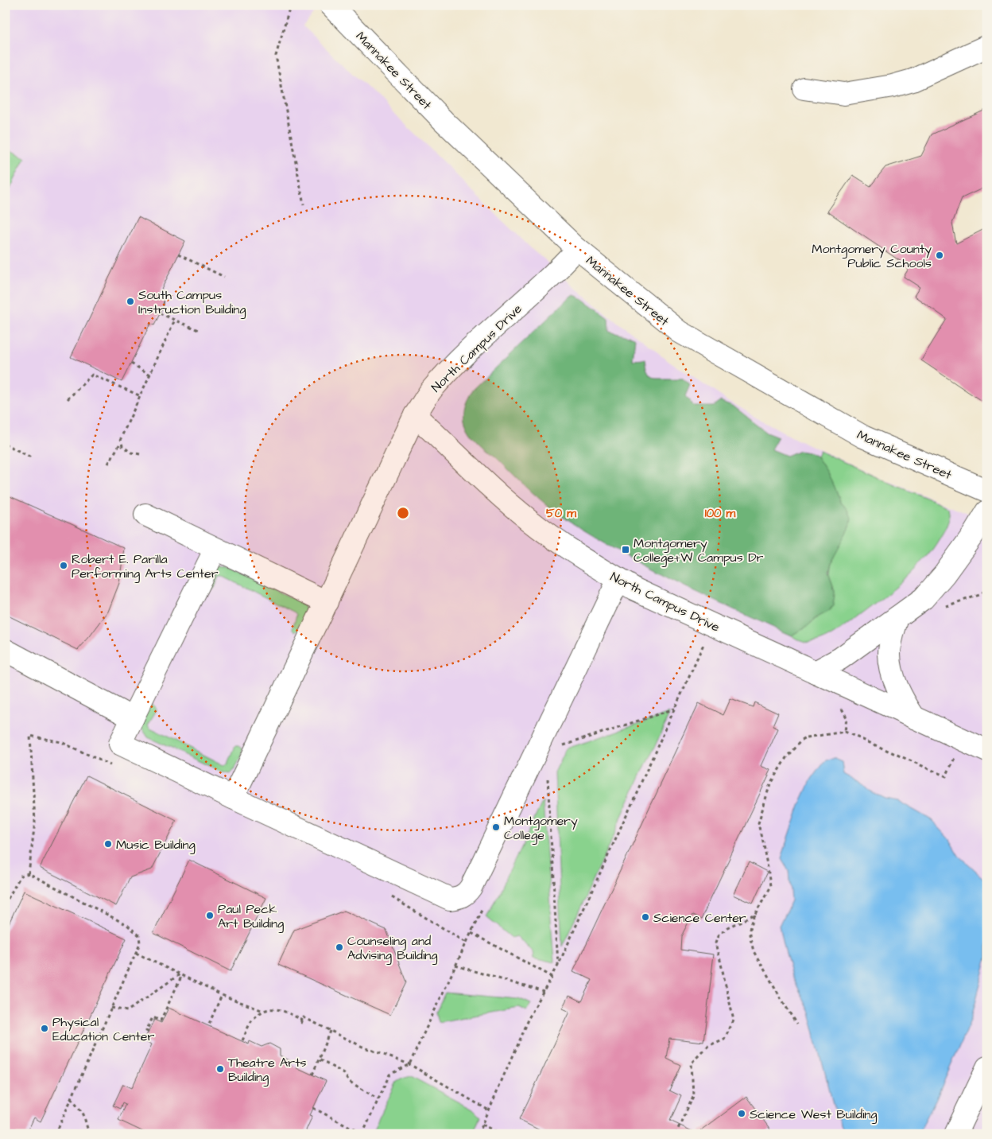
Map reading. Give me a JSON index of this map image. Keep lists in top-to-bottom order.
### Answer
{
  "streets": {
    "street": ["Mannakee Street", "North Campus Drive"]
  },
  "crossings": [
    ["Mannakee Street", "North Campus Drive"]
  ],
  "places": {
    "other": [
      "Montgomery County Public Schools",
      "South Campus Instruction Building",
      "Robert E. Parilla Performing Arts Center",
      "Montgomery College",
      "Music Building",
      "Paul Peck Art Building",
      "Science Center",
      "Counseling and Advising Building",
      "Physical Education Center",
      "Theatre Arts Building",
      "Science West Building"
    ],
    "transit": ["Montgomery College+W Campus Dr"]
  },
  "rings": ["50 m", "100 m"]
}
